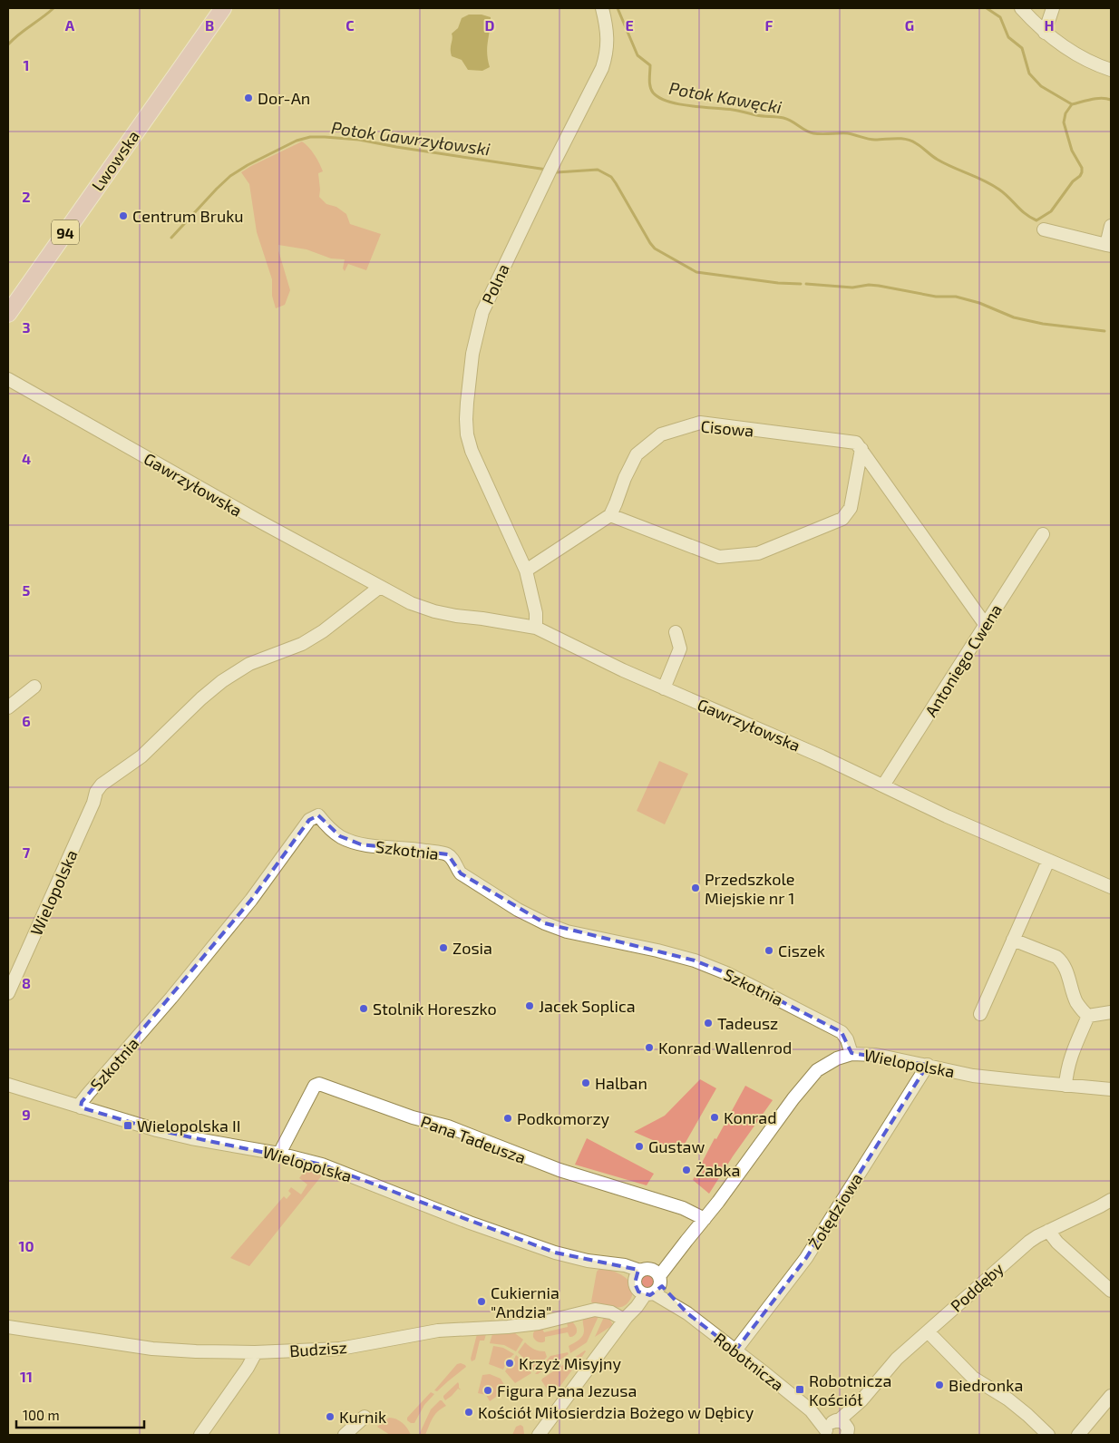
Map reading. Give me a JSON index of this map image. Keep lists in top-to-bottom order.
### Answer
{
  "streets": {
    "main road": ["Lwowska", "94"],
    "street": [
      "Polna",
      "Cisowa",
      "Gawrzyłowska",
      "Antoniego Cwena",
      "Szkotnia",
      "Wielopolska",
      "Pana Tadeusza",
      "Żołędziowa",
      "Poddęby",
      "Budzisz",
      "Robotnicza"
    ]
  },
  "crossings": [
    ["Polna", "Gawrzyłowska"],
    ["Gawrzyłowska", "Antoniego Cwena"],
    ["Gawrzyłowska", "Wielopolska"],
    ["Szkotnia", "Wielopolska"],
    ["Wielopolska", "Pana Tadeusza"],
    ["Wielopolska", "Żołędziowa"],
    ["Wielopolska", "Robotnicza"],
    ["Żołędziowa", "Robotnicza"],
    ["Poddęby", "Robotnicza"]
  ],
  "water": ["Potok Kawęcki", "Potok Gawrzyłowski"],
  "places": {
    "other": [
      "Dor-An",
      "Centrum Bruku",
      "Przedszkole Miejskie nr 1",
      "Zosia",
      "Ciszek",
      "Jacek Soplica",
      "Stolnik Horeszko",
      "Tadeusz",
      "Konrad Wallenrod",
      "Halban",
      "Konrad",
      "Podkomorzy",
      "Gustaw",
      "Żabka",
      "Cukiernia \"Andzia\"",
      "Krzyż Misyjny",
      "Biedronka",
      "Figura Pana Jezusa",
      "Kościół Miłosierdzia Bożego w Dębicy",
      "Kurnik"
    ],
    "transit": ["Wielopolska II", "Robotnicza Kościół"]
  },
  "scale_bar": "100 m",
  "grid": {
    "columns": [
      "A",
      "B",
      "C",
      "D",
      "E",
      "F",
      "G",
      "H"
    ],
    "rows": [
      "1",
      "2",
      "3",
      "4",
      "5",
      "6",
      "7",
      "8",
      "9",
      "10",
      "11"
    ]
  }
}
